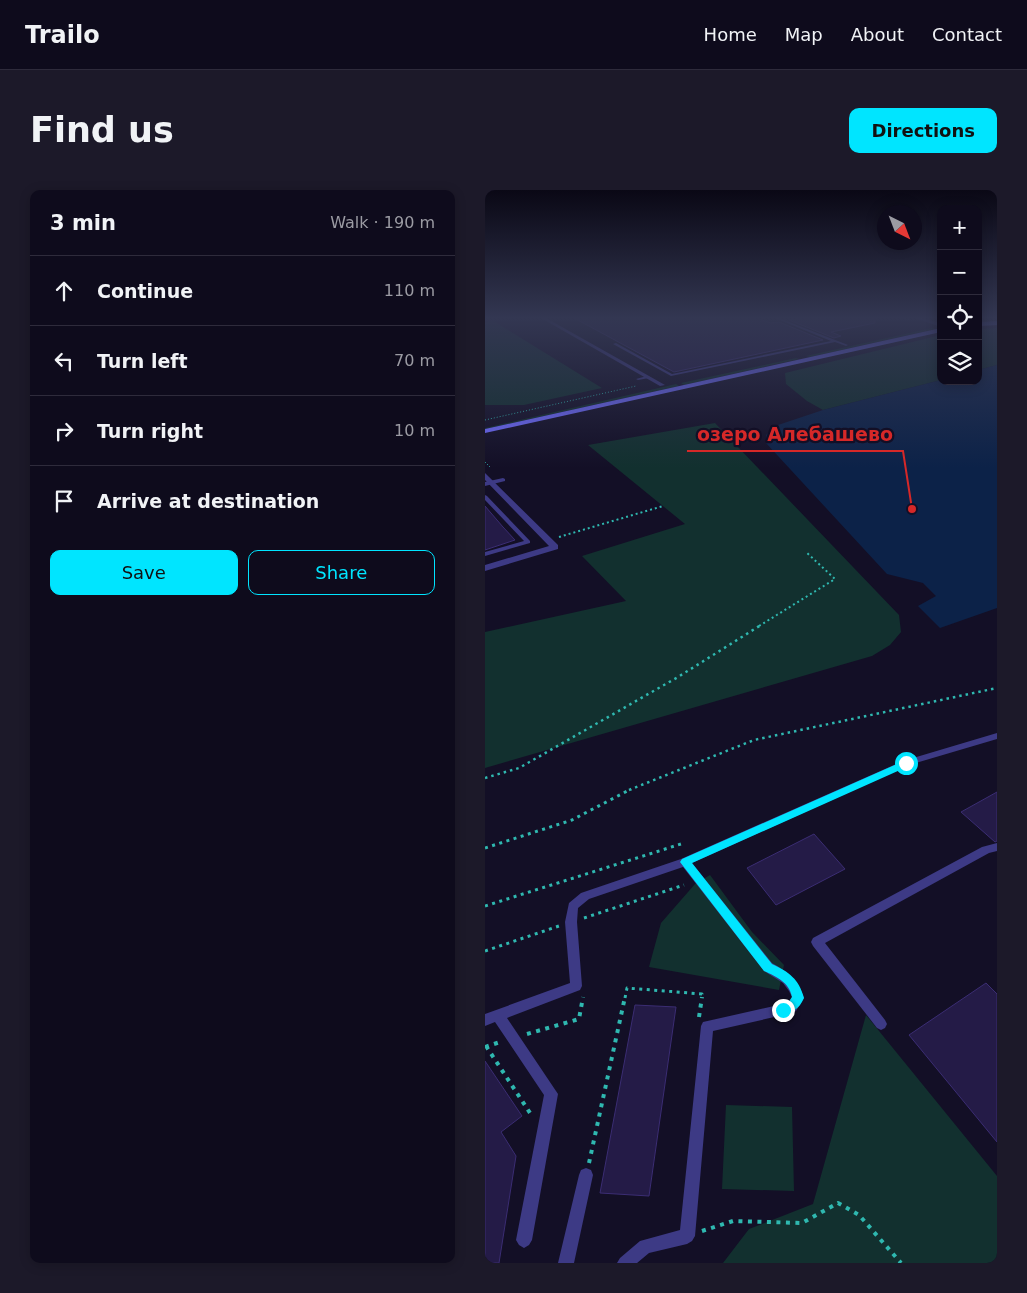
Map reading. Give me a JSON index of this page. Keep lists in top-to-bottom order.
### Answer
{
  "places": ["озеро Алебашево"],
  "north": "bottom right",
  "page": {
    "header": "Trailo",
    "nav": [
      "Home",
      "Map",
      "About",
      "Contact"
    ],
    "buttons": [
      "Directions",
      ["Save", "Share"]
    ],
    "title": "Find us",
    "heading": ["3 min", "Walk · 190 m"],
    "map_buttons": ["+", "−"],
    "list": [
      ["Continue", "110 m"],
      ["Turn left", "70 m"],
      ["Turn right", "10 m"],
      "Arrive at destination"
    ]
  }
}
